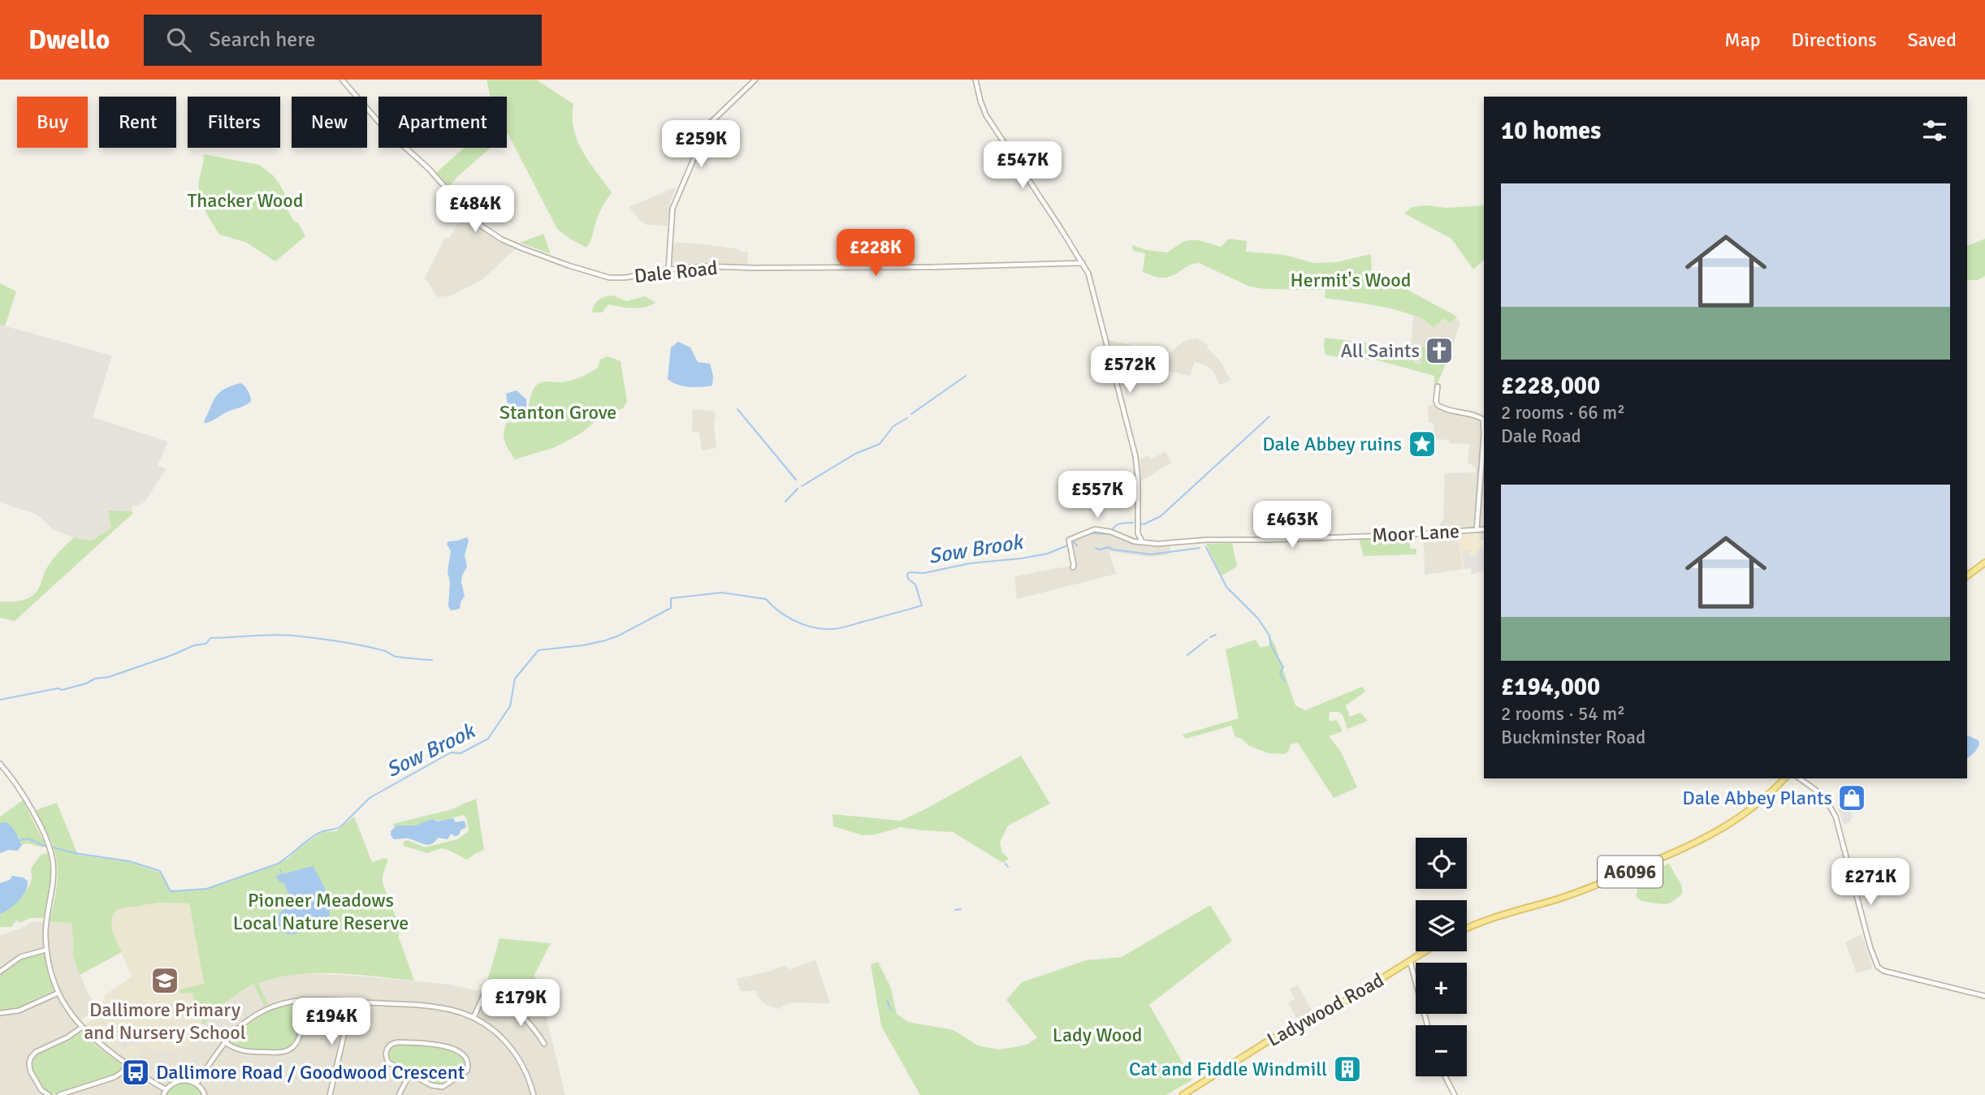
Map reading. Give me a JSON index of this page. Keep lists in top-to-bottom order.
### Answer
{
  "streets": {
    "main road": ["A6096", "Ladywood Road"],
    "street": ["Dale Road", "Moor Lane"]
  },
  "water": ["Sow Brook"],
  "parks": [
    "Thacker Wood",
    "Hermit's Wood",
    "Stanton Grove",
    "Pioneer Meadows Local Nature Reserve",
    "Lady Wood"
  ],
  "places": {
    "church": ["All Saints"],
    "place": ["Dale Abbey ruins"],
    "shop": ["Dale Abbey Plants"],
    "school or university": ["Dallimore Primary and Nursery School"],
    "building": ["Cat and Fiddle Windmill"],
    "bus stop": ["Dallimore Road / Goodwood Crescent"]
  },
  "page": {
    "header": "Dwello",
    "search": "Search here",
    "nav": ["Map", "Directions", "Saved"],
    "chip": [
      "Buy",
      "Rent",
      "Filters",
      "New",
      "Apartment"
    ],
    "heading": "10 homes",
    "price": [
      "£259K",
      "£547K",
      "£484K",
      "£228K",
      "£572K",
      "£557K",
      "£463K",
      "£271K",
      "£179K",
      "£194K"
    ],
    "list": [
      {
        "name": "£228,000",
        "note": "2 rooms · 66 m² · Dale Road"
      },
      {
        "name": "£194,000",
        "note": "2 rooms · 54 m² · Buckminster Road"
      }
    ],
    "map_buttons": ["+", "−"]
  }
}
